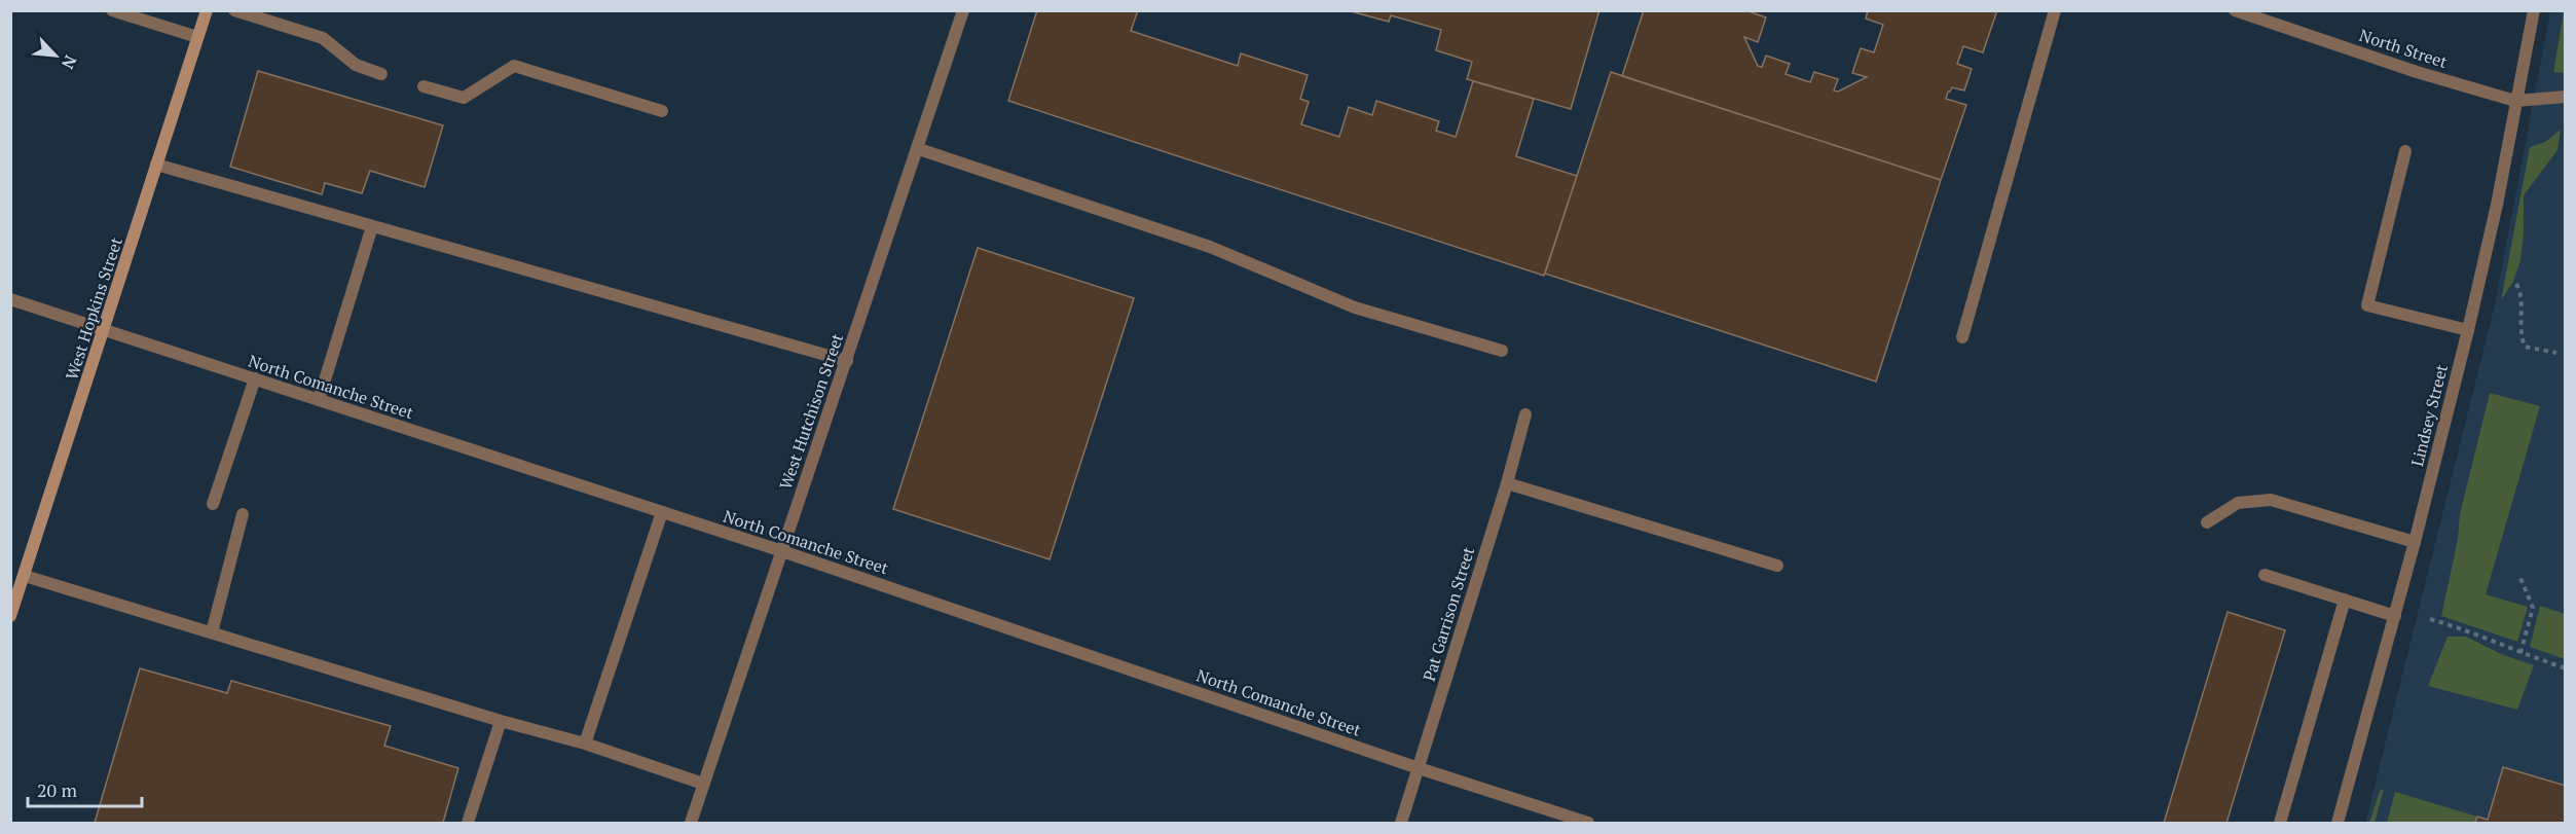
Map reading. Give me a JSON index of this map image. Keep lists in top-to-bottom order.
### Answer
{
  "streets": {
    "main road": ["West Hopkins Street"],
    "street": [
      "North Street",
      "North Comanche Street",
      "West Hutchison Street",
      "Lindsey Street",
      "Pat Garrison Street"
    ]
  },
  "crossings": [
    ["North Street", "Lindsey Street"],
    ["West Hopkins Street", "North Comanche Street"],
    ["North Comanche Street", "West Hutchison Street"],
    ["North Comanche Street", "Pat Garrison Street"]
  ],
  "scale_bar": "20 m",
  "north": "bottom right"
}
